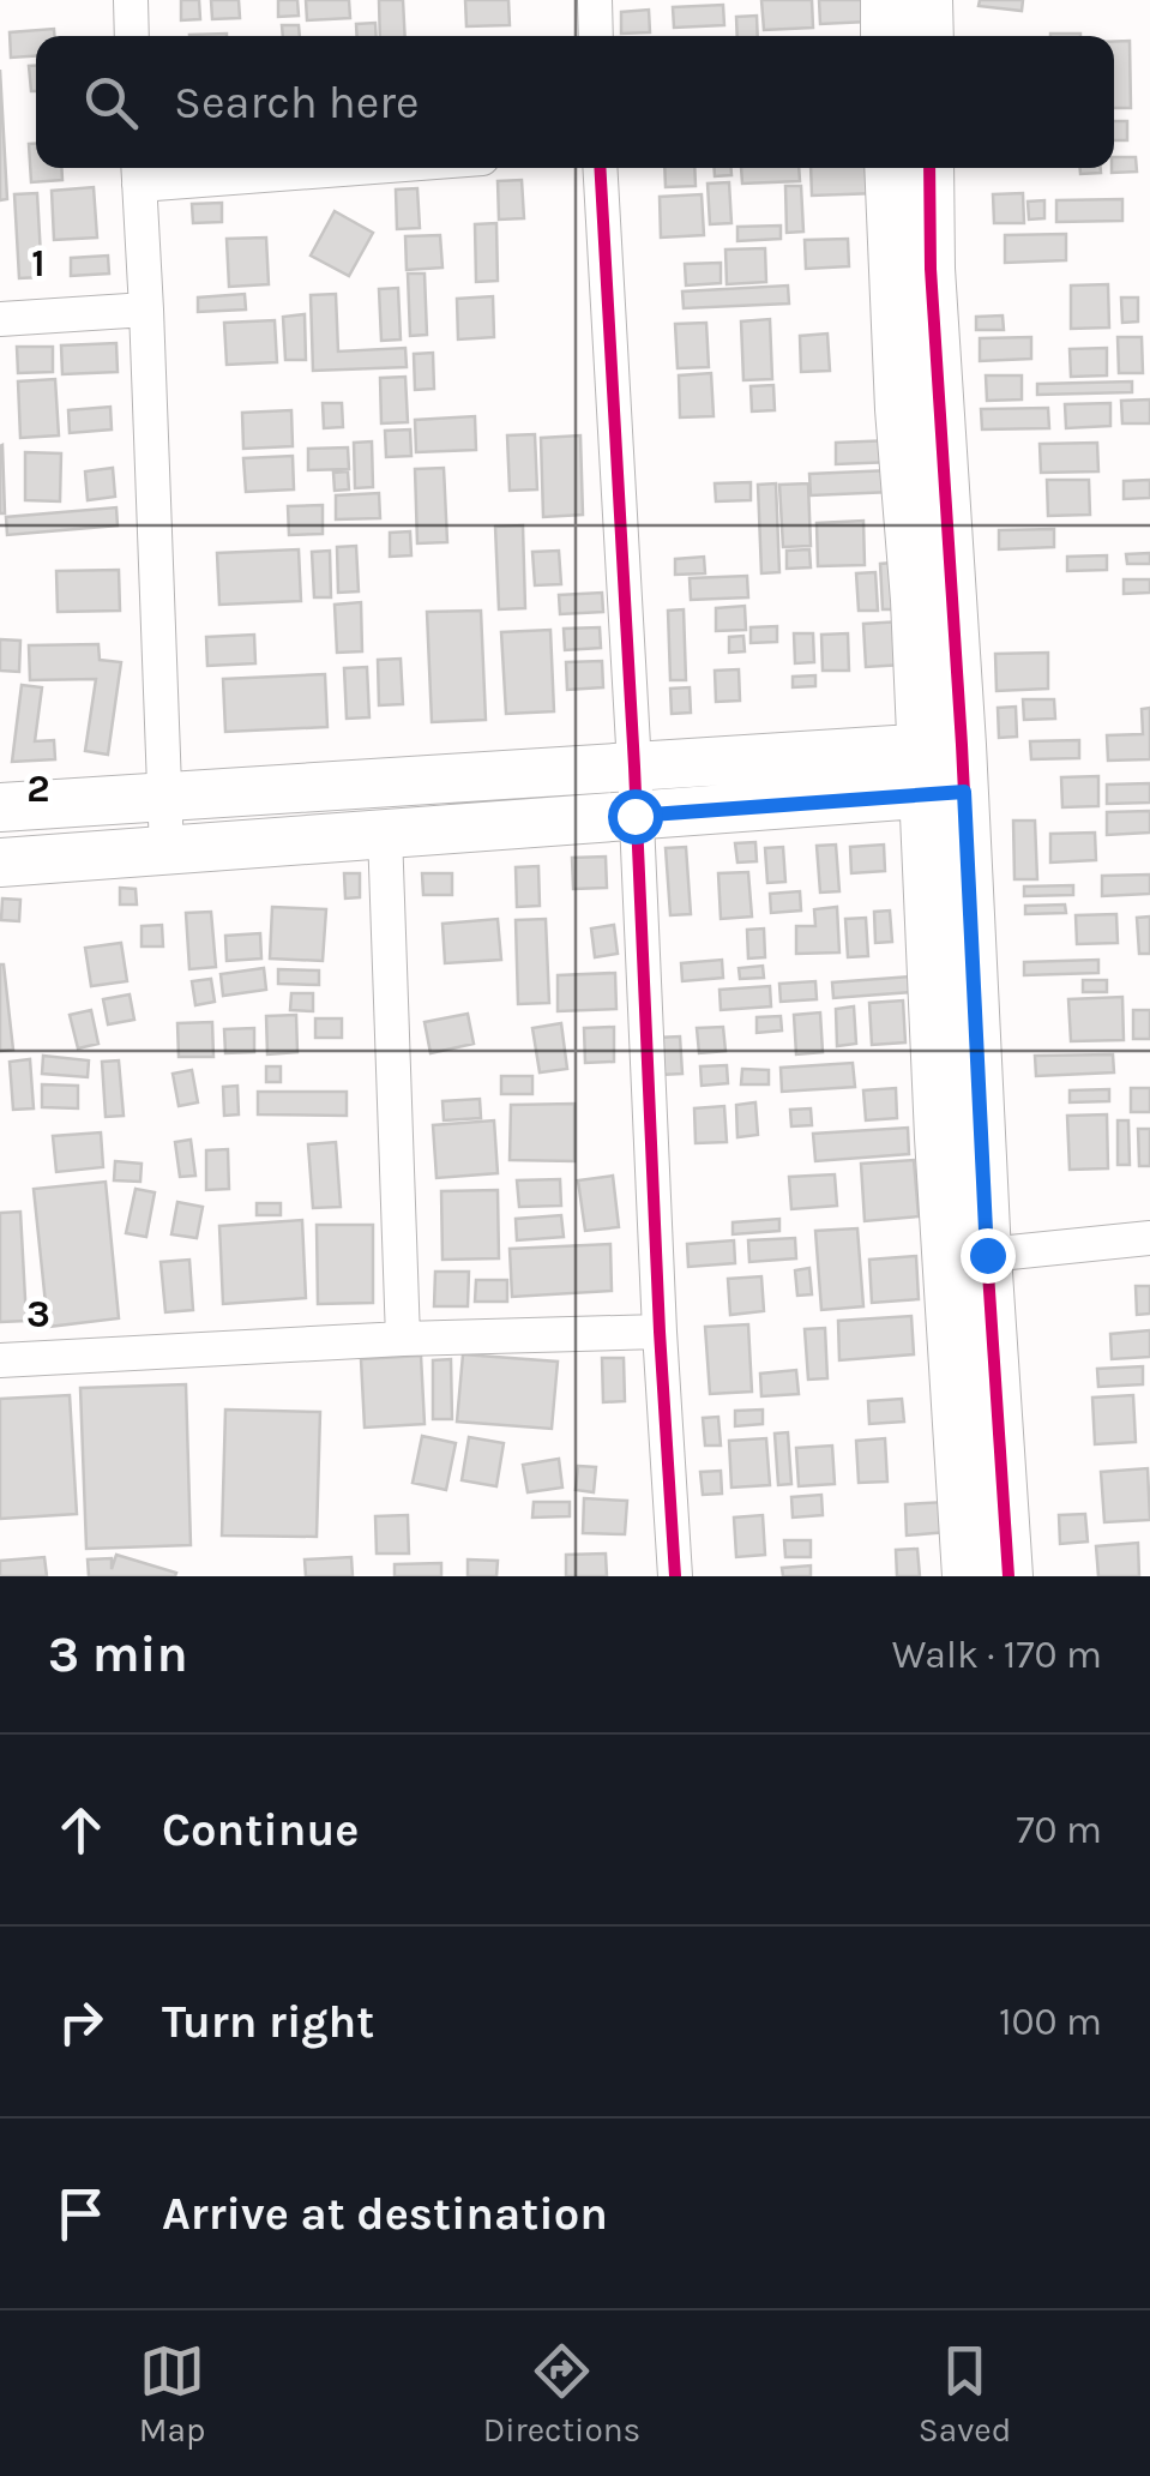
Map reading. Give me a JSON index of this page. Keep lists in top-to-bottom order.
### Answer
{
  "page": {
    "search": "Search here",
    "heading": ["3 min", "Walk · 170 m"],
    "list": [
      ["Continue", "70 m"],
      ["Turn right", "100 m"],
      "Arrive at destination"
    ],
    "nav": ["Map", "Directions", "Saved"]
  },
  "grid": {
    "rows": ["1", "2", "3"]
  }
}
